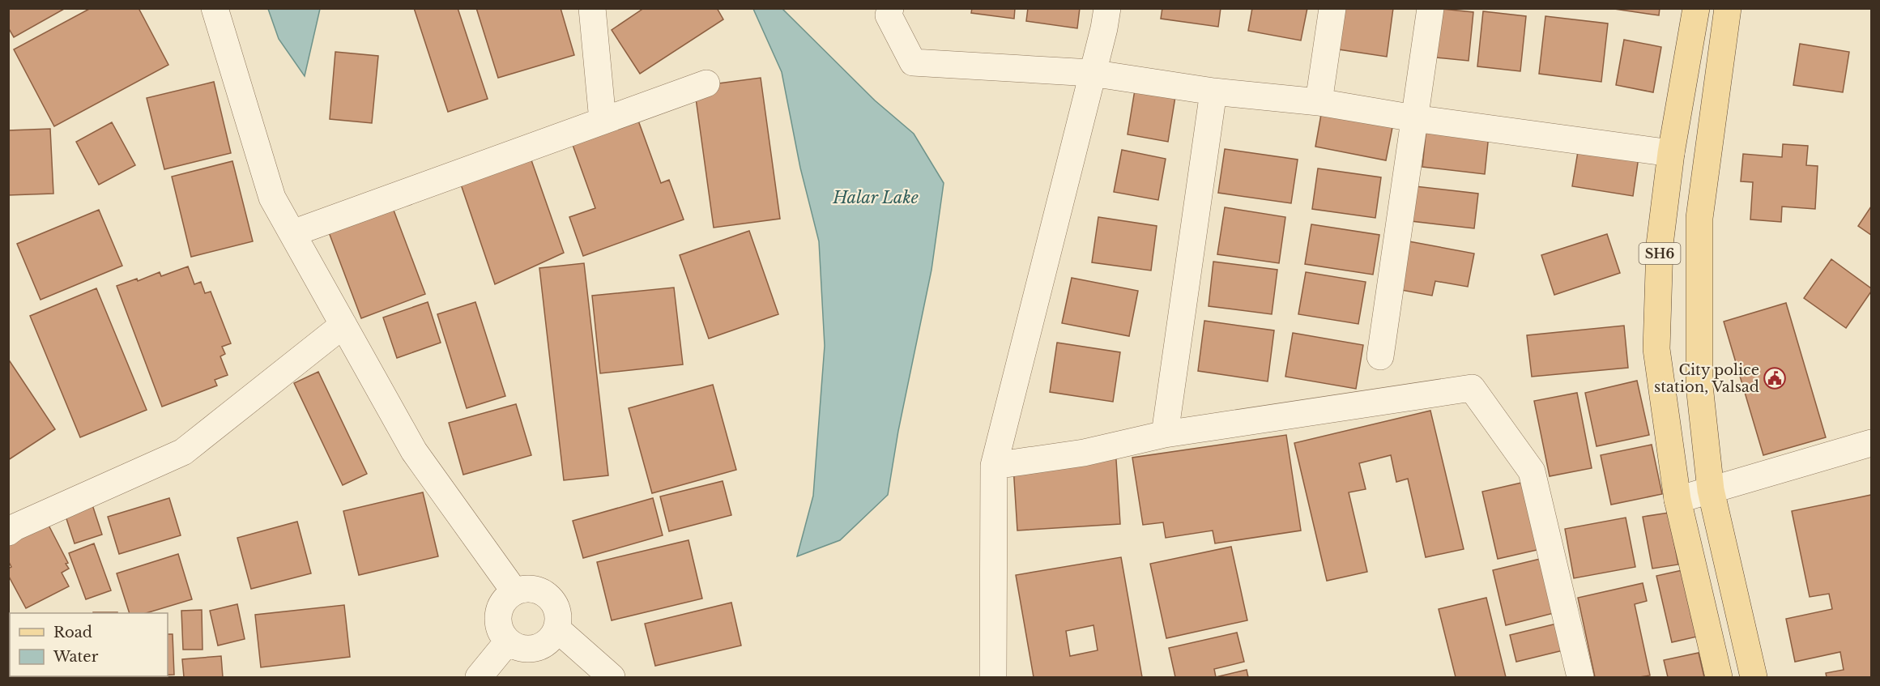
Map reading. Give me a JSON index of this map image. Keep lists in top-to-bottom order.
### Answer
{
  "streets": {
    "main road": ["SH6"]
  },
  "water": ["Halar Lake"],
  "places": {
    "public building": ["City police station, Valsad"]
  },
  "legend": ["Road", "Water"]
}
